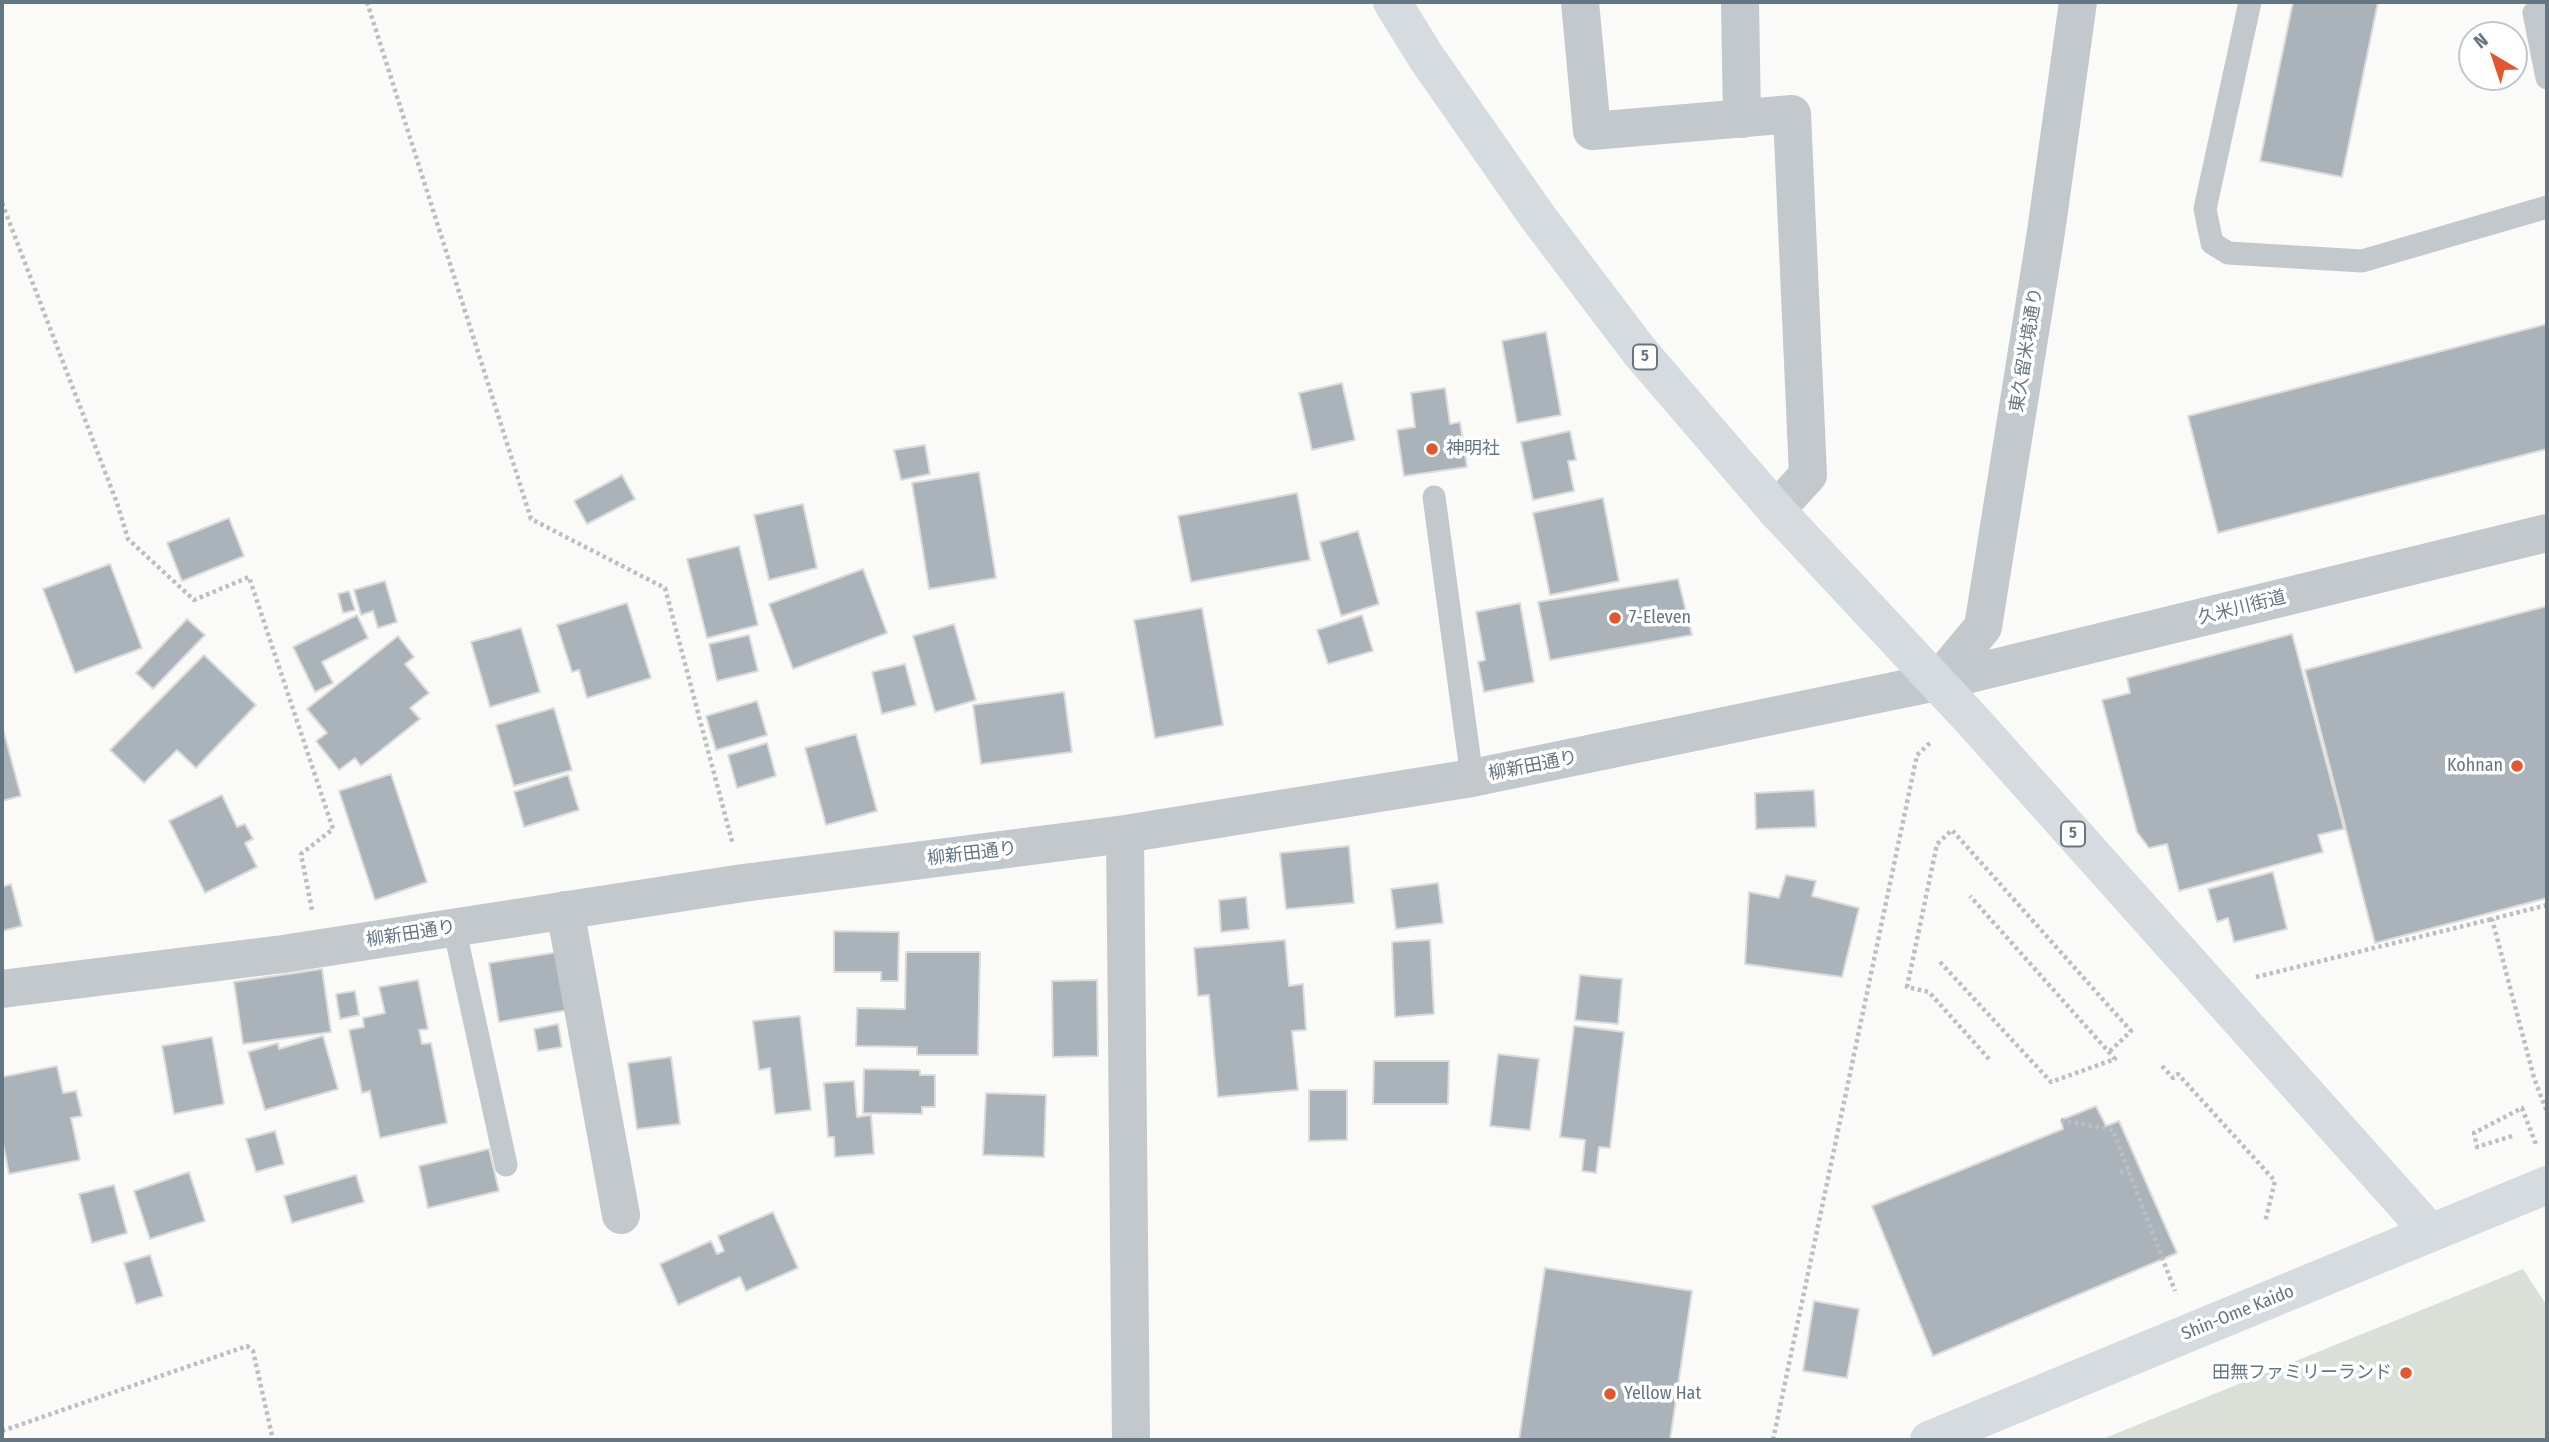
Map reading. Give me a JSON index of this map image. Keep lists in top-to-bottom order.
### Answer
{
  "streets": {
    "main road": ["5", "Shin-Ome Kaido"],
    "street": ["東久留米境通り", "久米川街道", "柳新田通り"]
  },
  "crossings": [
    ["東久留米境通り", "5"],
    ["東久留米境通り", "久米川街道"],
    ["東久留米境通り", "柳新田通り"],
    ["5", "久米川街道"],
    ["5", "柳新田通り"],
    ["5", "Shin-Ome Kaido"],
    ["久米川街道", "柳新田通り"]
  ],
  "places": [
    "神明社",
    "7-Eleven",
    "Kohnan",
    "田無ファミリーランド",
    "Yellow Hat"
  ],
  "north": "top left"
}
